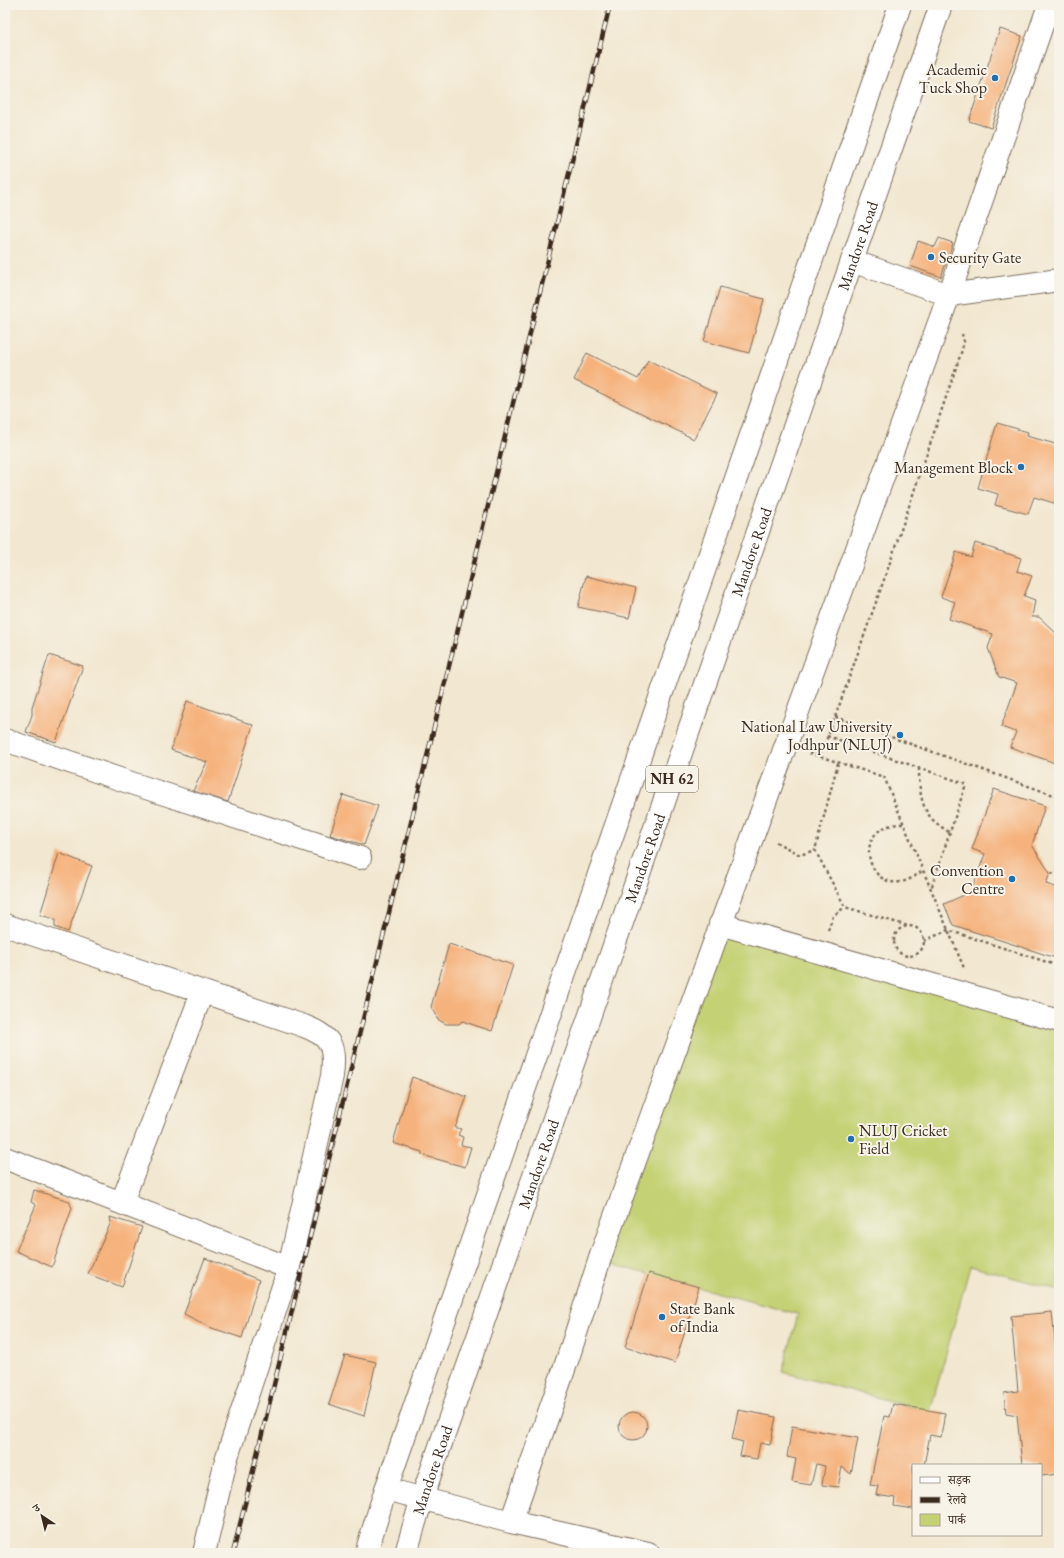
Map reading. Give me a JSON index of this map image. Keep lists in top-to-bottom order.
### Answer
{
  "streets": {
    "main road": ["Mandore Road", "NH 62"]
  },
  "places": [
    "Academic Tuck Shop",
    "Security Gate",
    "Management Block",
    "National Law University Jodhpur (NLUJ)",
    "Convention Centre",
    "NLUJ Cricket Field",
    "State Bank of India"
  ],
  "legend": ["सड़क", "रेलवे", "पार्क"],
  "north": "top left"
}
